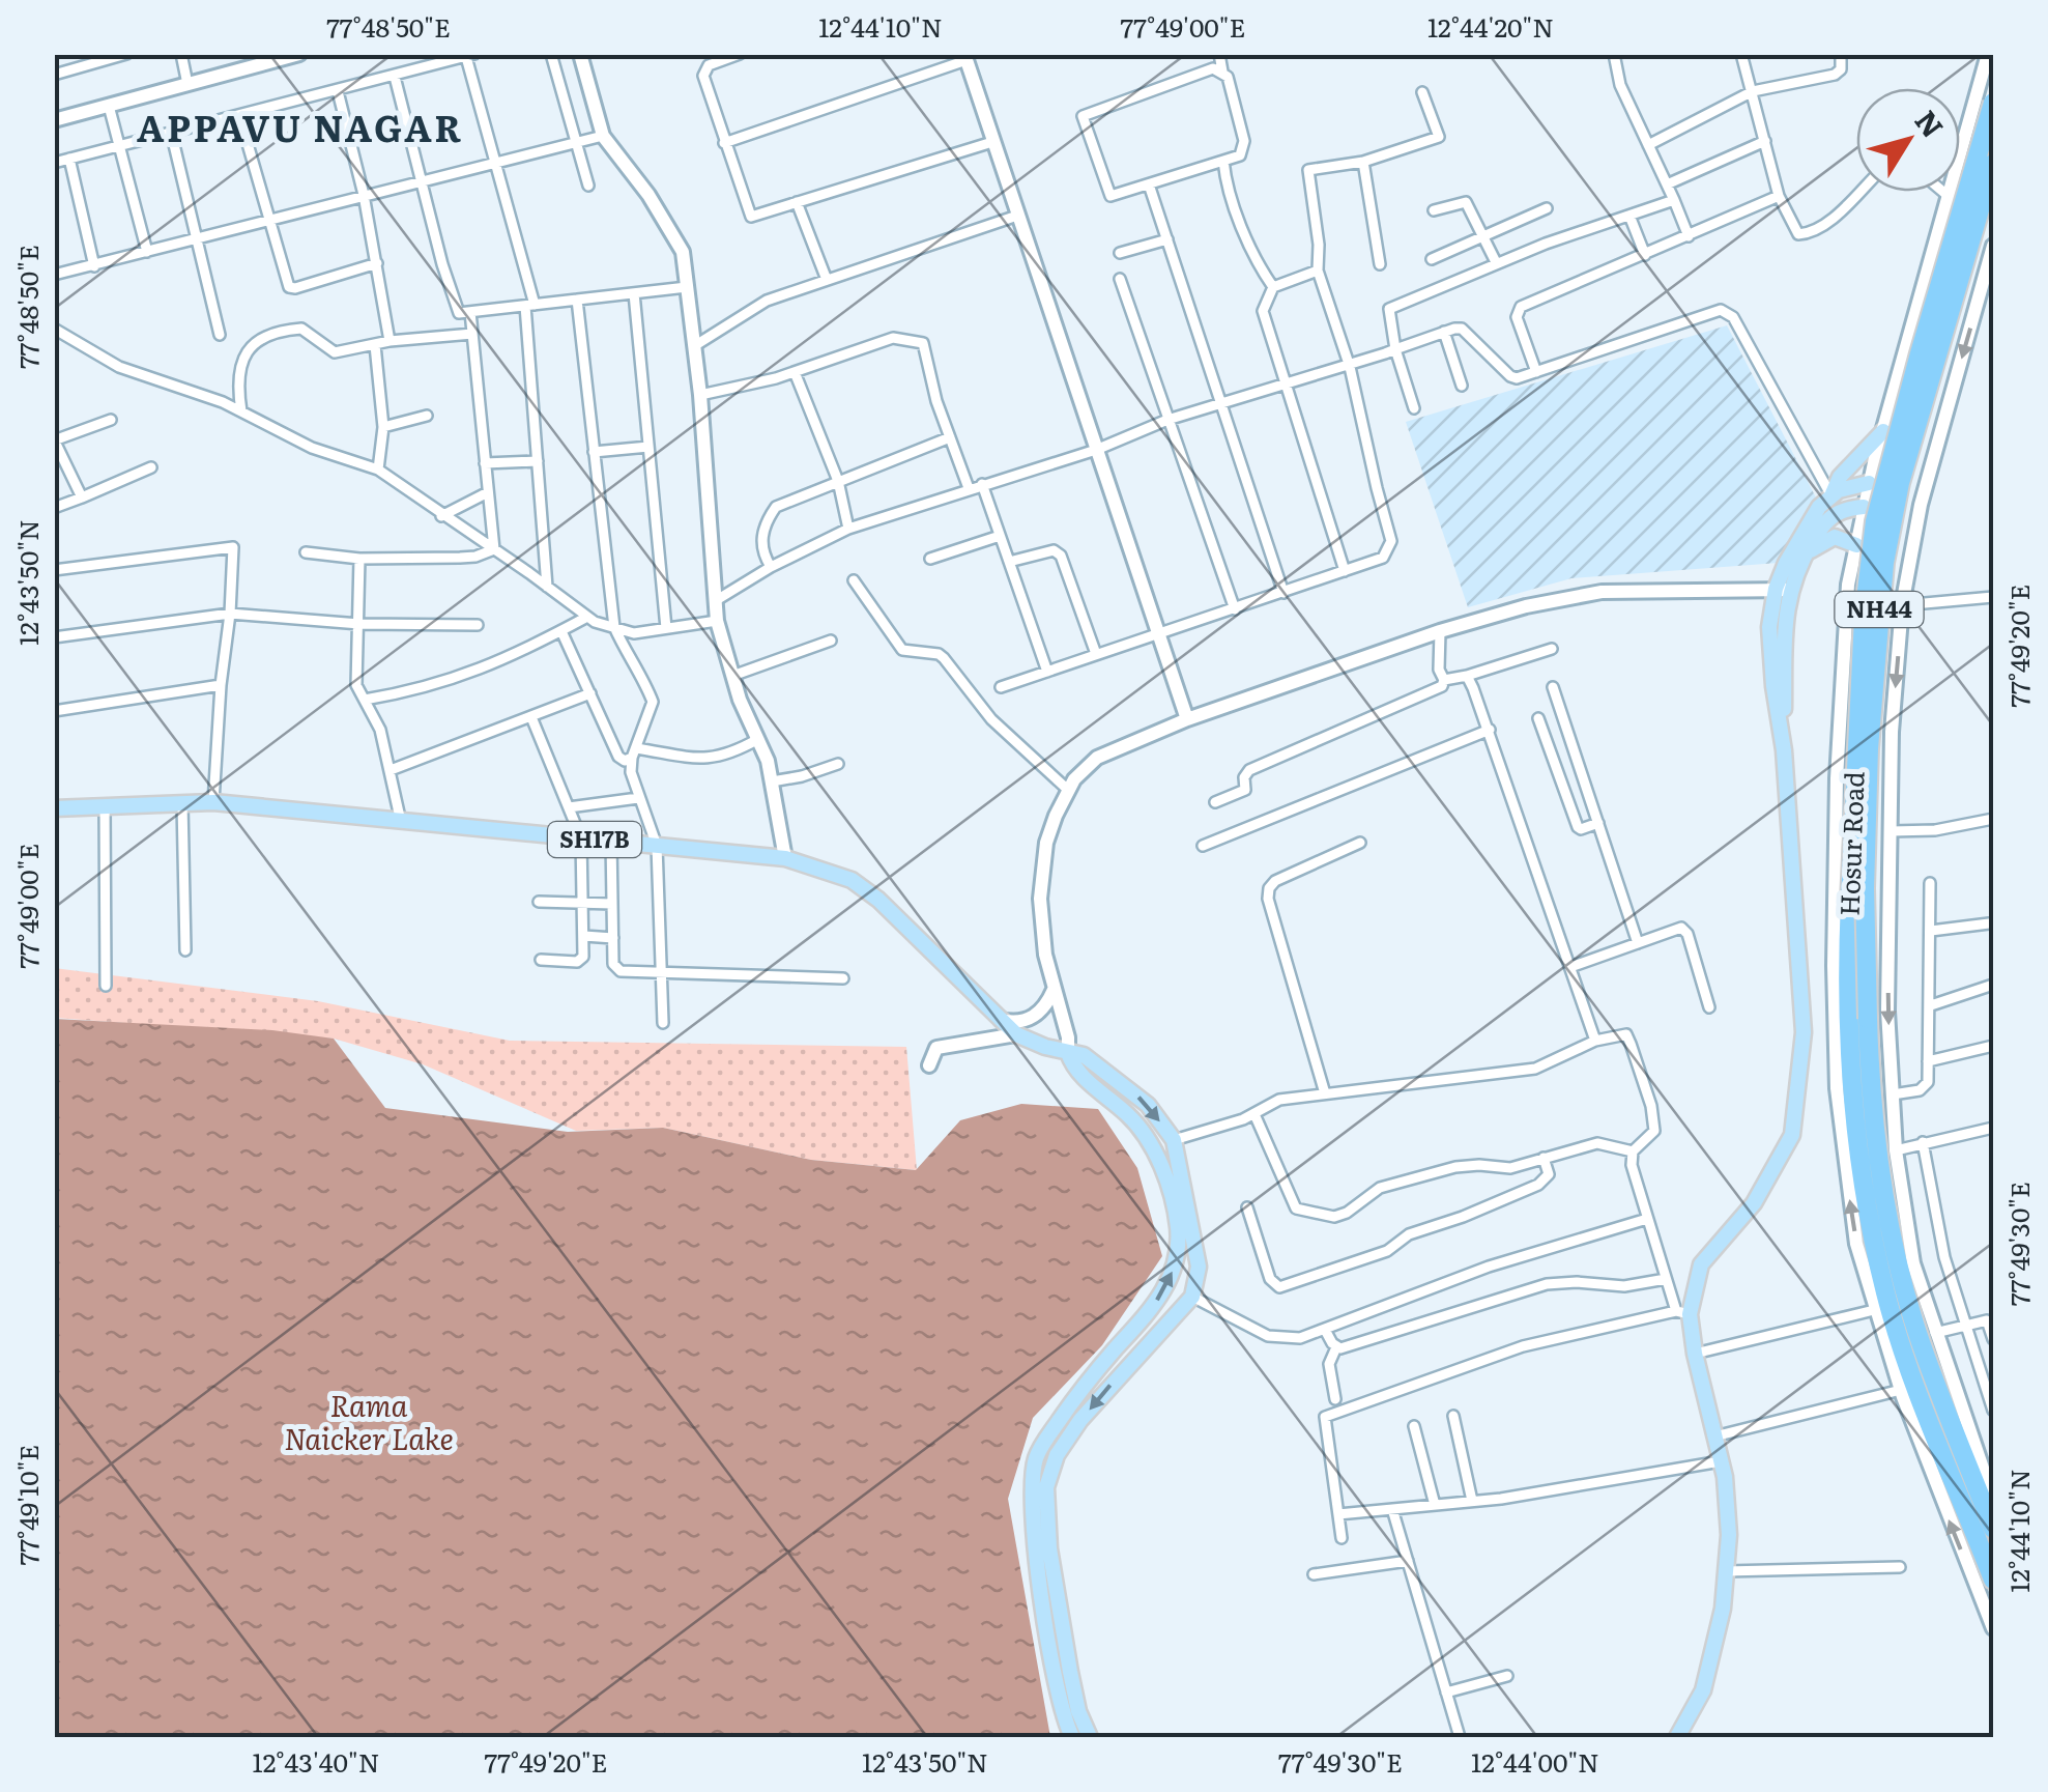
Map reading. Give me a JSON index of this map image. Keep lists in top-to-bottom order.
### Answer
{
  "streets": {
    "highway": ["NH44", "Hosur Road"],
    "main road": ["SH17B"]
  },
  "districts": ["APPAVU NAGAR"],
  "water": ["Rama Naicker Lake"],
  "north": "top right",
  "coordinates": [
    "77°48'50\"E",
    "12°44'10\"N",
    "77°49'00\"E",
    "12°44'20\"N",
    "12°43'50\"N",
    "77°49'20\"E",
    "77°49'30\"E",
    "77°49'10\"E",
    "12°43'40\"N",
    "12°44'00\"N"
  ]
}
